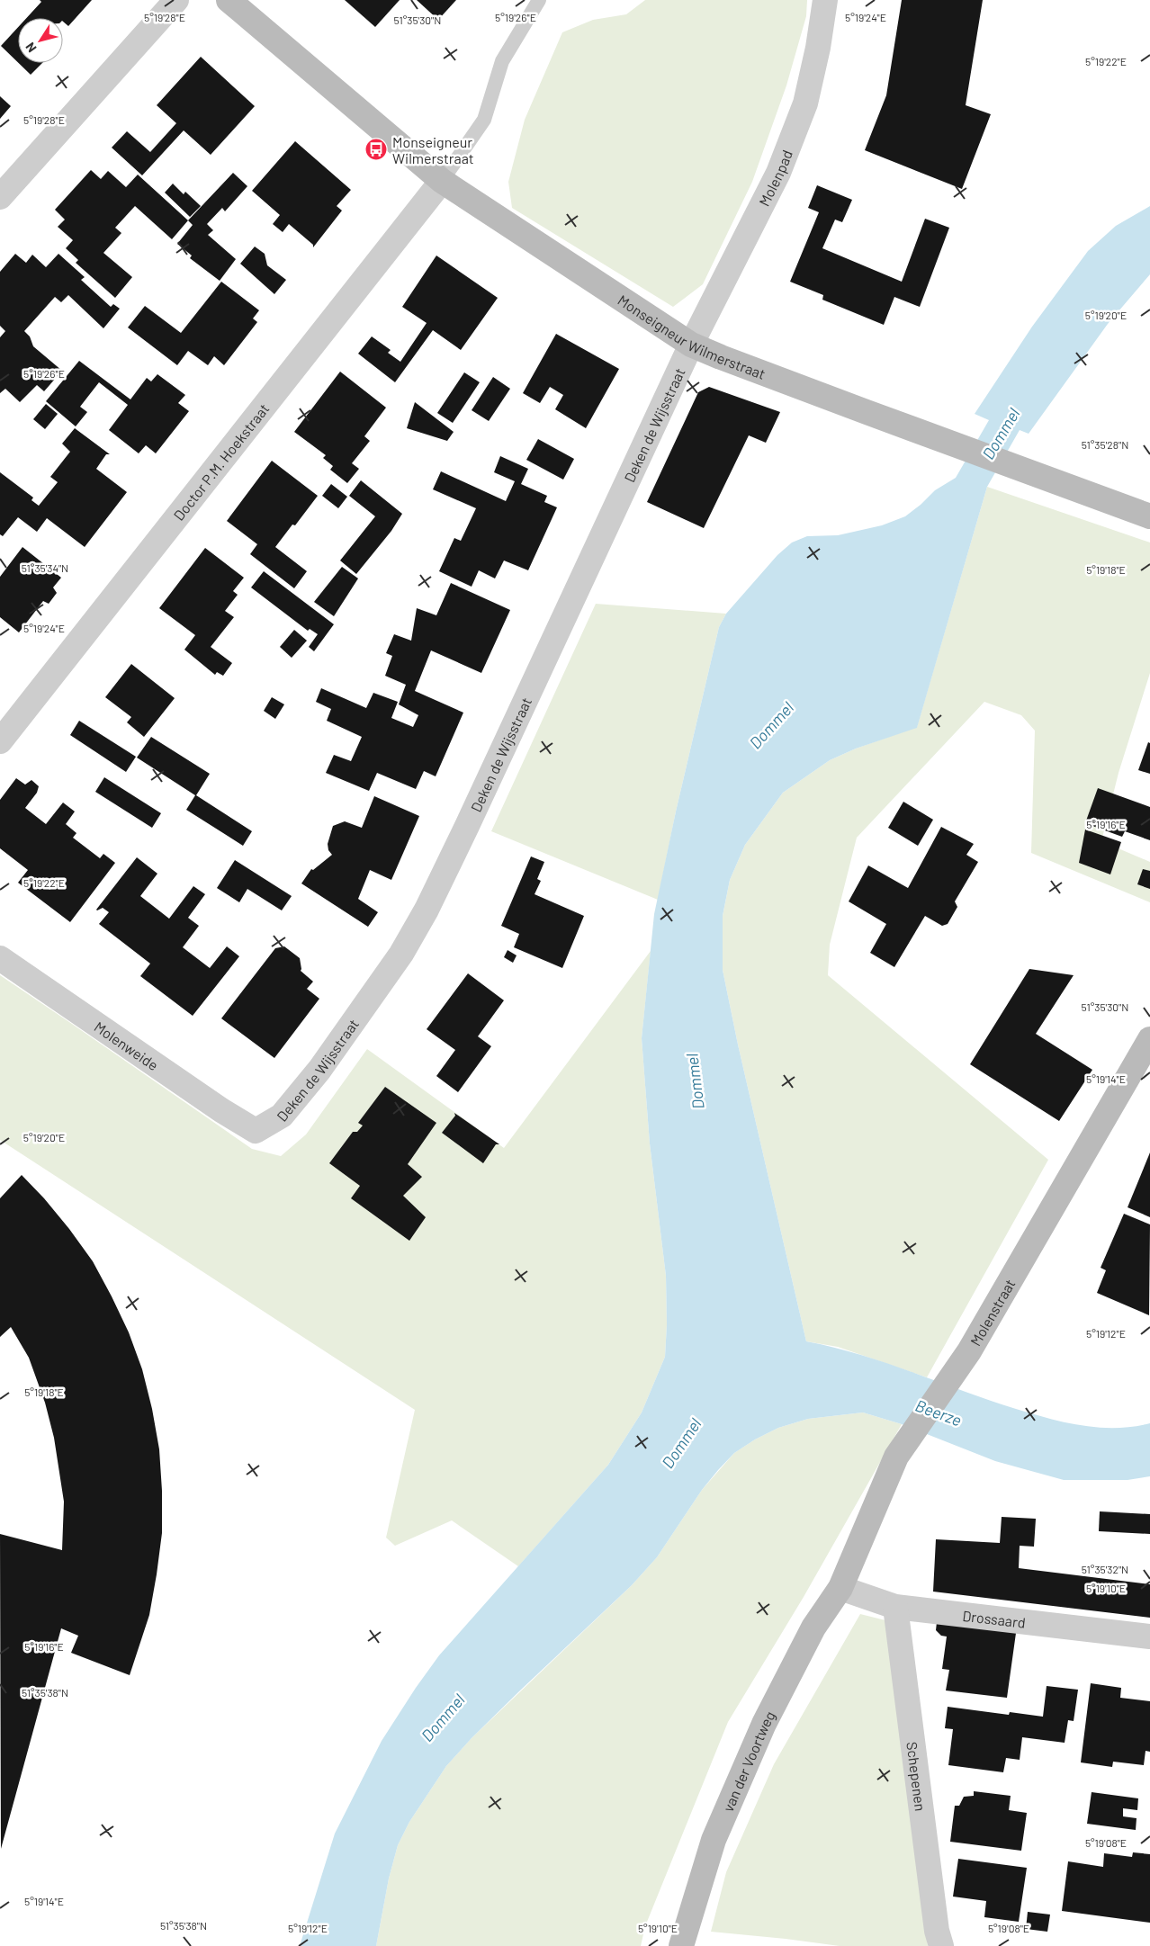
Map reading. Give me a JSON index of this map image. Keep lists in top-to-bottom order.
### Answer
{
  "streets": {
    "street": [
      "Molenpad",
      "Monseigneur Wilmerstraat",
      "Deken de Wijsstraat",
      "Doctor P.M. Hoekstraat",
      "Molenweide",
      "Molenstraat",
      "Drossaard",
      "van der Voortweg",
      "Schepenen"
    ]
  },
  "crossings": [
    ["Molenpad", "Monseigneur Wilmerstraat"],
    ["Molenpad", "Deken de Wijsstraat"],
    ["Monseigneur Wilmerstraat", "Deken de Wijsstraat"],
    ["Monseigneur Wilmerstraat", "Doctor P.M. Hoekstraat"],
    ["Deken de Wijsstraat", "Molenweide"],
    ["Molenstraat", "Drossaard"],
    ["Molenstraat", "van der Voortweg"],
    ["Drossaard", "van der Voortweg"],
    ["Drossaard", "Schepenen"]
  ],
  "water": ["Dommel", "Beerze"],
  "places": {
    "bus stop": ["Monseigneur Wilmerstraat"]
  },
  "north": "bottom left",
  "coordinates": [
    "5°19'28\"E",
    "5°19'26\"E",
    "5°19'24\"E",
    "51°35'30\"N",
    "5°19'22\"E",
    "5°19'20\"E",
    "51°35'28\"N",
    "51°35'34\"N",
    "5°19'18\"E",
    "5°19'16\"E",
    "5°19'14\"E",
    "5°19'12\"E",
    "51°35'32\"N",
    "5°19'10\"E",
    "51°35'38\"N",
    "5°19'08\"E"
  ]
}
